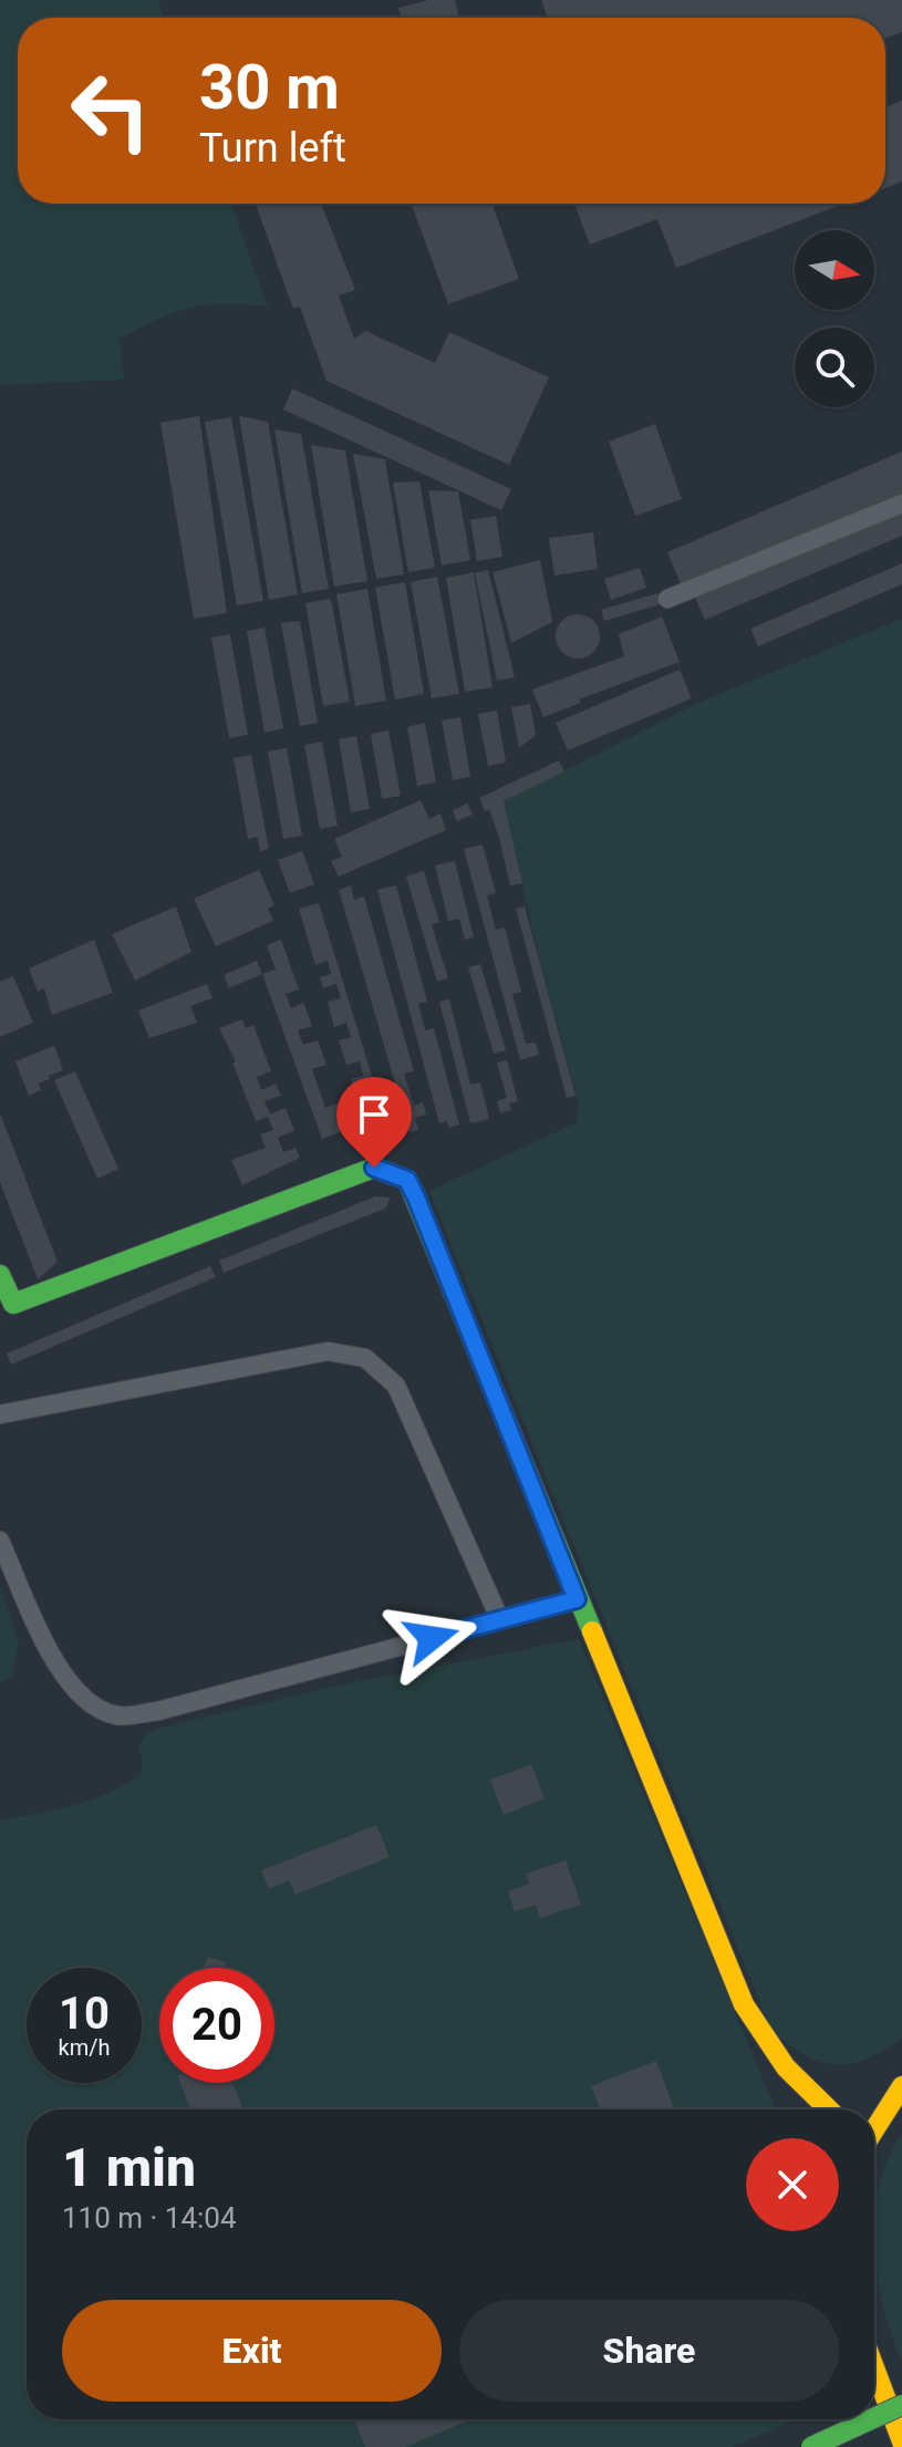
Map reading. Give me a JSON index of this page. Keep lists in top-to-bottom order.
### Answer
{
  "north": "right",
  "page": {
    "turn": ["30 m", "Turn left"],
    "speed": "10 km/h",
    "limit": "20",
    "heading": ["1 min", "110 m · 14:04"],
    "buttons": ["Exit", "Share"]
  }
}
